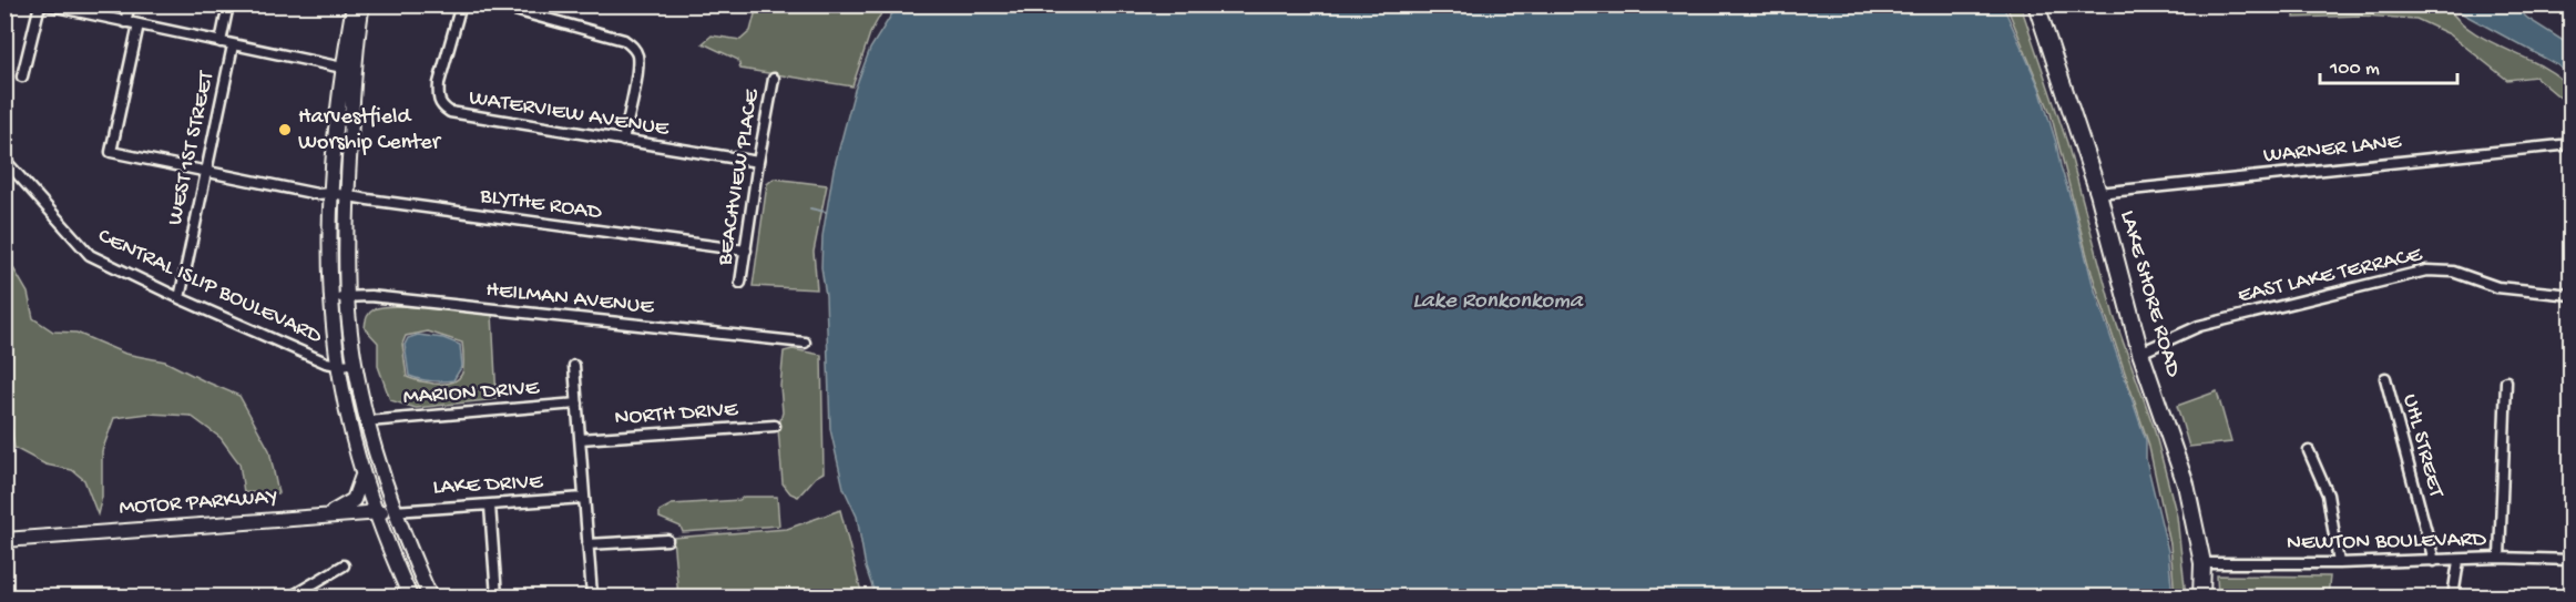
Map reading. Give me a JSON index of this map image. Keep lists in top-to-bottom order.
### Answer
{
  "streets": {
    "main road": ["LAKE SHORE ROAD", "MOTOR PARKWAY"],
    "street": [
      "WATERVIEW AVENUE",
      "WEST 1ST STREET",
      "WARNER LANE",
      "BEACHVIEW PLACE",
      "BLYTHE ROAD",
      "EAST LAKE TERRACE",
      "CENTRAL ISLIP BOULEVARD",
      "HEILMAN AVENUE",
      "MARION DRIVE",
      "NORTH DRIVE",
      "UHL STREET",
      "LAKE DRIVE",
      "NEWTON BOULEVARD"
    ]
  },
  "crossings": [
    ["WATERVIEW AVENUE", "BEACHVIEW PLACE"],
    ["WEST 1ST STREET", "BLYTHE ROAD"],
    ["WEST 1ST STREET", "CENTRAL ISLIP BOULEVARD"],
    ["WARNER LANE", "LAKE SHORE ROAD"],
    ["BEACHVIEW PLACE", "BLYTHE ROAD"],
    ["EAST LAKE TERRACE", "LAKE SHORE ROAD"],
    ["LAKE SHORE ROAD", "NEWTON BOULEVARD"],
    ["UHL STREET", "NEWTON BOULEVARD"],
    ["LAKE DRIVE", "MOTOR PARKWAY"]
  ],
  "water": ["Lake Ronkonkoma"],
  "places": ["Harvestfield Worship Center"],
  "scale_bar": "100 m"
}
